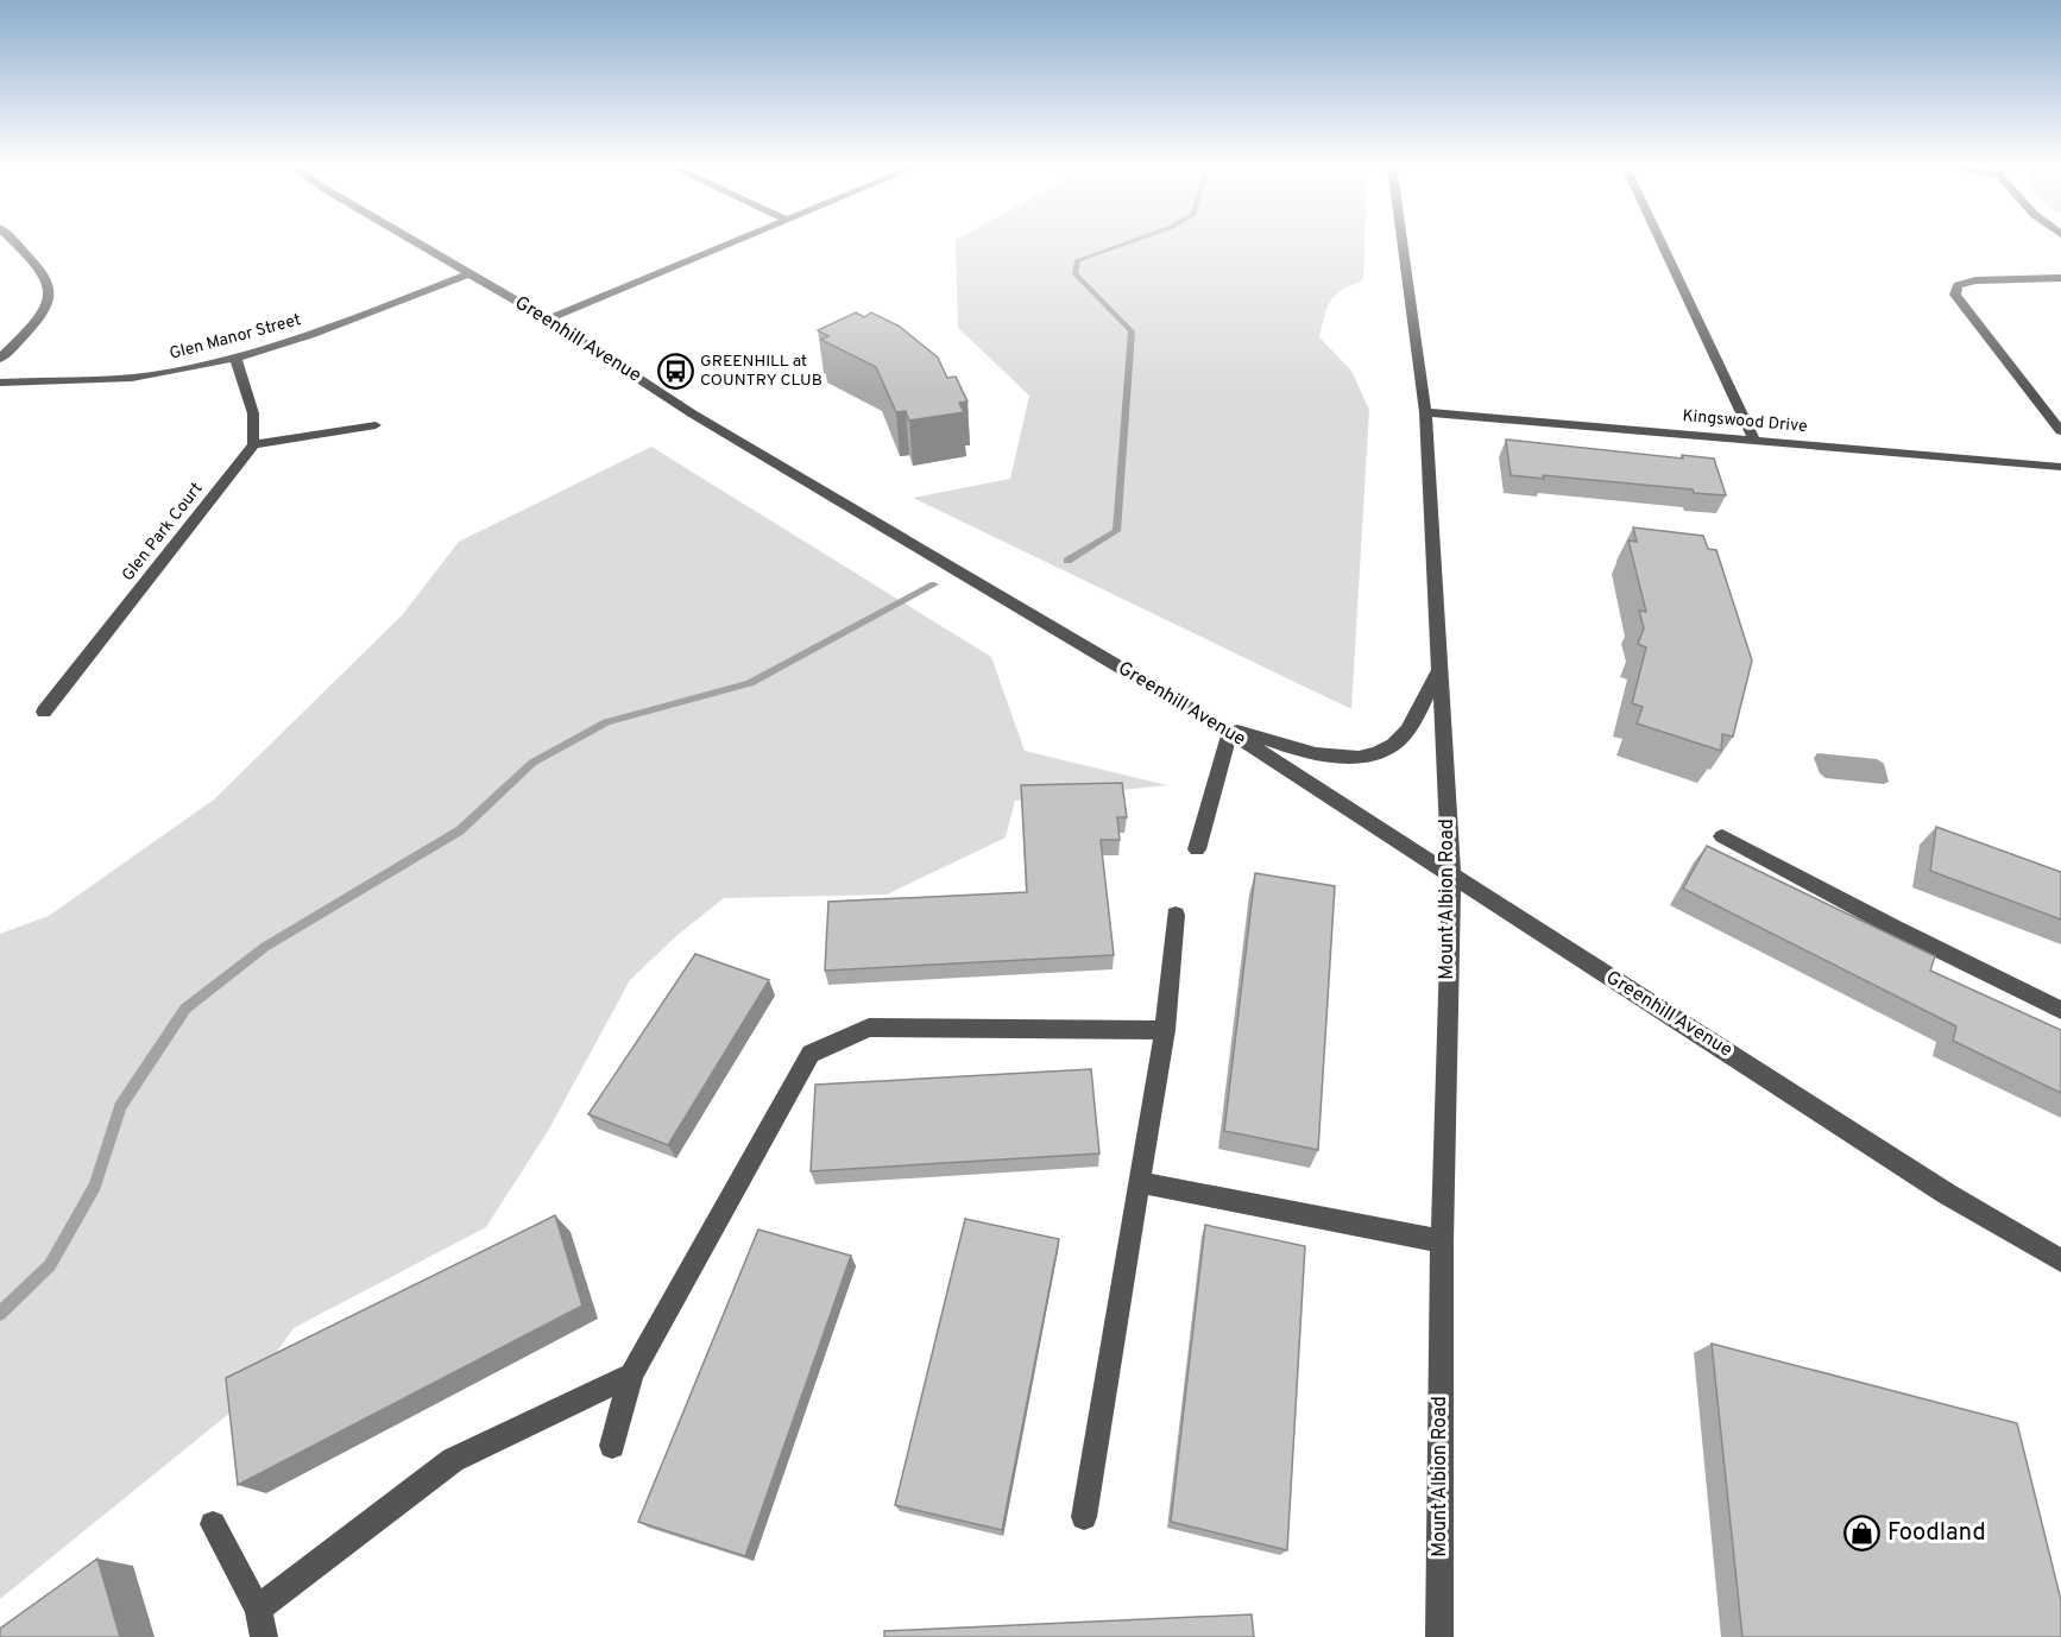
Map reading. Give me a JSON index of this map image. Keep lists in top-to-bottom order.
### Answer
{
  "streets": {
    "street": [
      "Glen Manor Street",
      "Greenhill Avenue",
      "Kingswood Drive",
      "Glen Park Court",
      "Mount Albion Road"
    ]
  },
  "crossings": [
    ["Glen Manor Street", "Greenhill Avenue"],
    ["Greenhill Avenue", "Mount Albion Road"],
    ["Kingswood Drive", "Mount Albion Road"]
  ],
  "places": {
    "bus stop": ["GREENHILL at COUNTRY CLUB"],
    "shop": ["Foodland"]
  }
}
